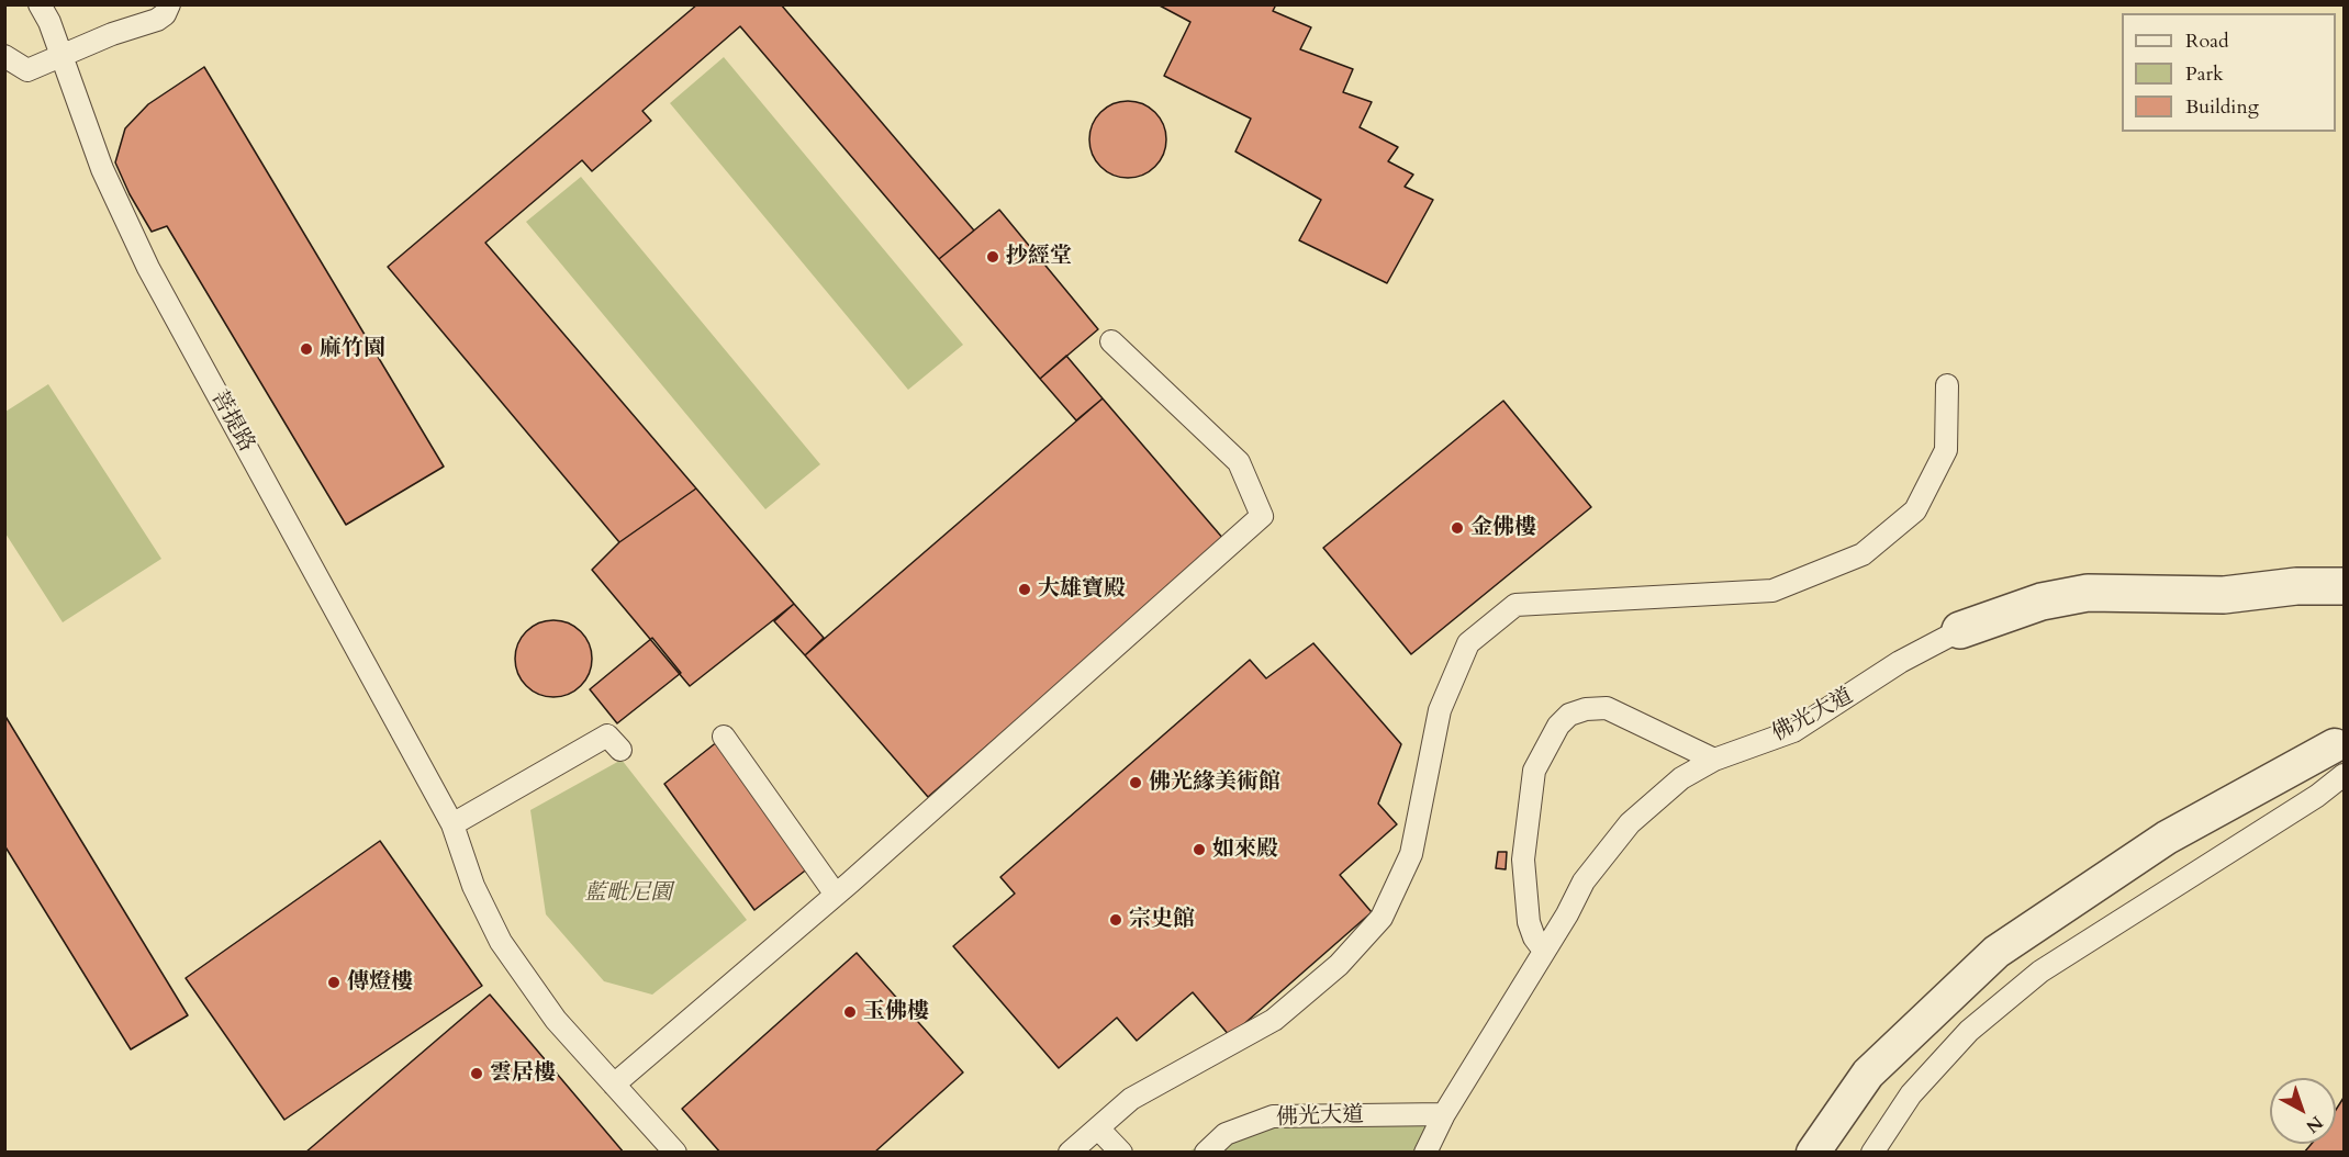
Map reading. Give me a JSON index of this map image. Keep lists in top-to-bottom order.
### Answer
{
  "streets": {
    "street": ["佛光大道"],
    "lane": ["菩提路"]
  },
  "parks": ["藍毗尼園"],
  "places": [
    "抄經堂",
    "麻竹園",
    "金佛樓",
    "大雄寶殿",
    "佛光緣美術館",
    "如來殿",
    "宗史館",
    "傳燈樓",
    "玉佛樓",
    "雲居樓"
  ],
  "legend": ["Road", "Park", "Building"],
  "north": "bottom right"
}
